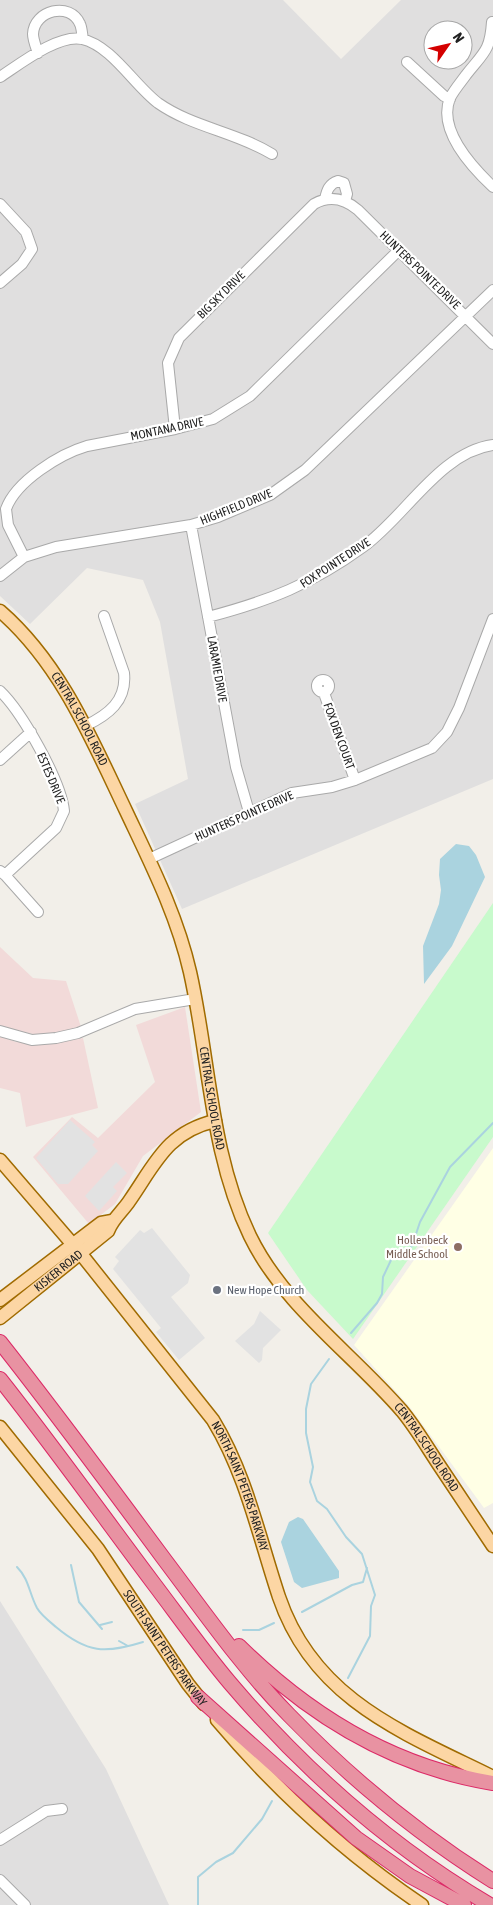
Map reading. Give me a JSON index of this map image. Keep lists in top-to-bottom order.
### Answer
{
  "streets": {
    "main road": [
      "CENTRAL SCHOOL ROAD",
      "KISKER ROAD",
      "NORTH SAINT PETERS PARKWAY",
      "SOUTH SAINT PETERS PARKWAY"
    ],
    "street": [
      "HUNTERS POINTE DRIVE",
      "BIG SKY DRIVE",
      "MONTANA DRIVE",
      "HIGHFIELD DRIVE",
      "FOX POINTE DRIVE",
      "LARAMIE DRIVE",
      "FOX DEN COURT",
      "ESTES DRIVE"
    ]
  },
  "crossings": [
    ["HUNTERS POINTE DRIVE", "MONTANA DRIVE"],
    ["HUNTERS POINTE DRIVE", "HIGHFIELD DRIVE"],
    ["HUNTERS POINTE DRIVE", "LARAMIE DRIVE"],
    ["HUNTERS POINTE DRIVE", "CENTRAL SCHOOL ROAD"],
    ["HUNTERS POINTE DRIVE", "FOX DEN COURT"],
    ["BIG SKY DRIVE", "MONTANA DRIVE"],
    ["MONTANA DRIVE", "HIGHFIELD DRIVE"],
    ["HIGHFIELD DRIVE", "LARAMIE DRIVE"],
    ["FOX POINTE DRIVE", "LARAMIE DRIVE"],
    ["CENTRAL SCHOOL ROAD", "KISKER ROAD"],
    ["KISKER ROAD", "NORTH SAINT PETERS PARKWAY"]
  ],
  "places": ["Hollenbeck Middle School", "New Hope Church"],
  "north": "top right"
}
